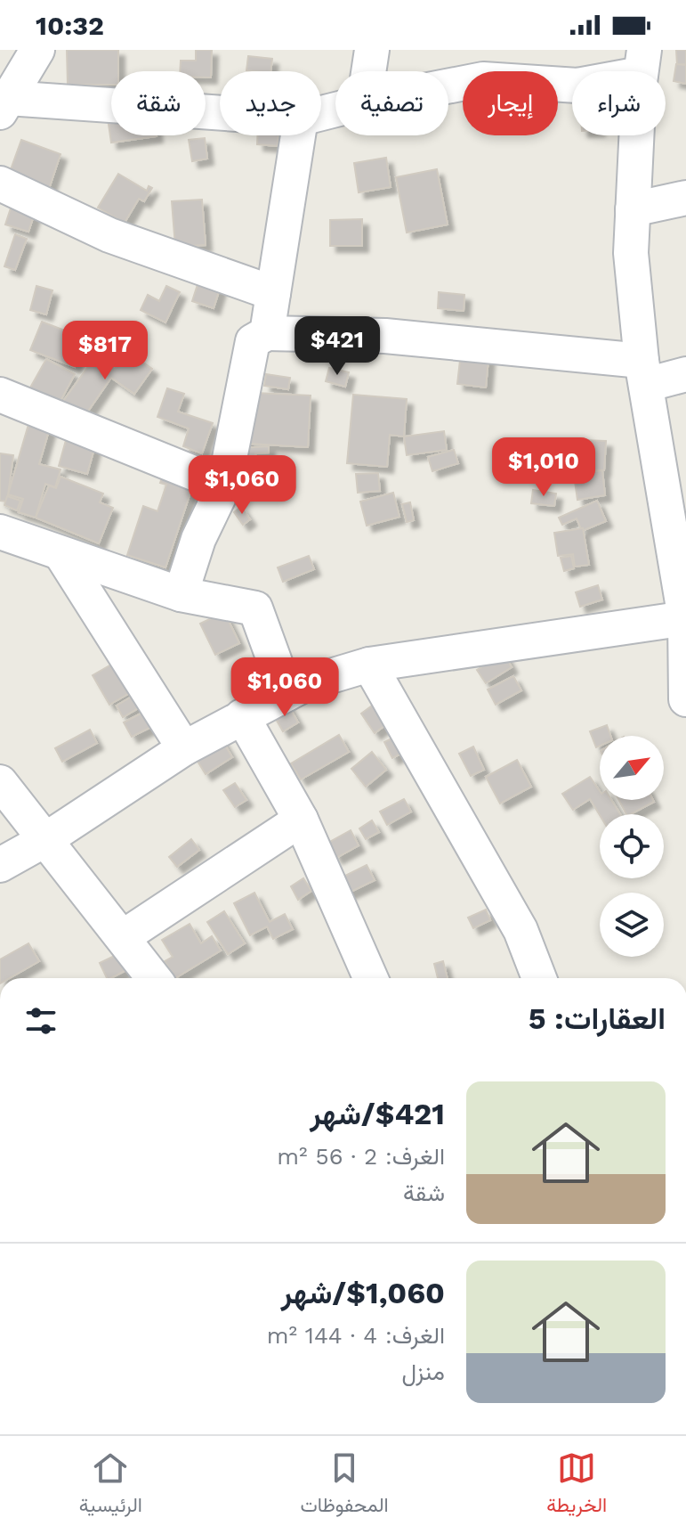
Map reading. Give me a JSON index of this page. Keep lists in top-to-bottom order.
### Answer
{
  "north": "top right",
  "page": {
    "status": "10:32",
    "chip": [
      "شراء",
      "إيجار",
      "تصفية",
      "جديد",
      "شقة"
    ],
    "price": [
      "$421",
      "$817",
      "$1,010",
      "$1,060",
      "$1,060"
    ],
    "heading": "العقارات: 5",
    "list": [
      {
        "name": "$421/شهر",
        "note": "الغرف: 2 · 56 m² · شقة"
      },
      {
        "name": "$1,060/شهر",
        "note": "الغرف: 4 · 144 m² · منزل"
      }
    ],
    "tabs": ["الخريطة", "المحفوظات", "الرئيسية"]
  }
}
